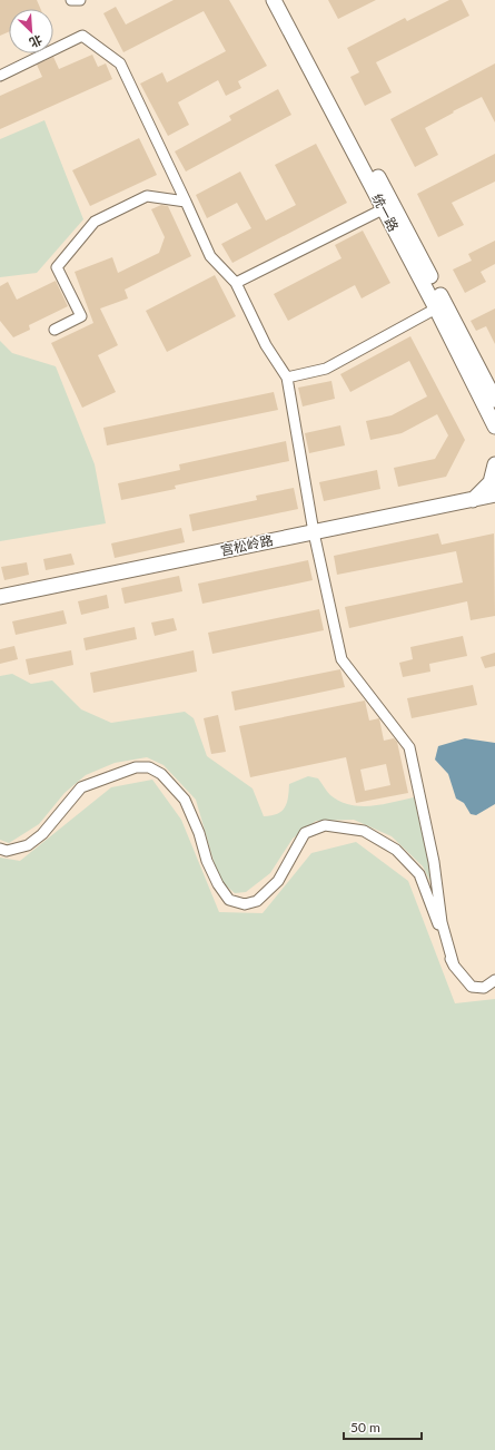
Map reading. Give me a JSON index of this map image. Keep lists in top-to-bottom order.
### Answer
{
  "streets": {
    "main road": ["统一路", "宫松岭路"]
  },
  "scale_bar": "50 m",
  "north": "bottom right"
}
